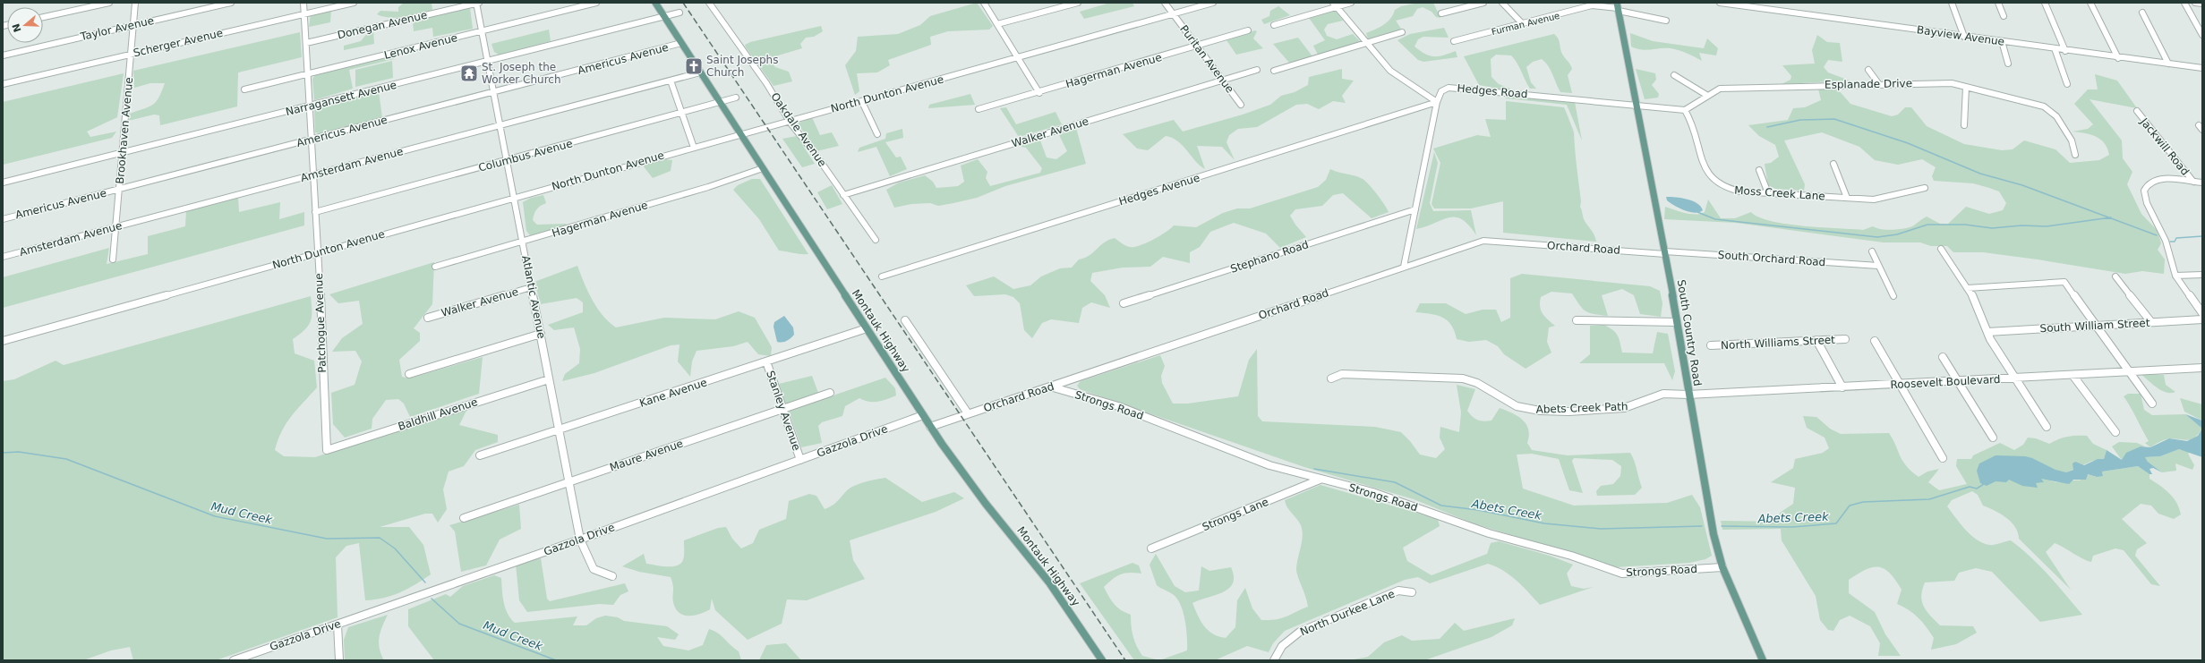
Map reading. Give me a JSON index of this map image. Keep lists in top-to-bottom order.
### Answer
{
  "streets": {
    "main road": ["Montauk Highway", "South Country Road"],
    "street": [
      "Furman Avenue",
      "Donegan Avenue",
      "Taylor Avenue",
      "Bayview Avenue",
      "Scherger Avenue",
      "Lenox Avenue",
      "Americus Avenue",
      "Puritan Avenue",
      "Hagerman Avenue",
      "Esplanade Drive",
      "Hedges Road",
      "North Dunton Avenue",
      "Narragansett Avenue",
      "Oakdale Avenue",
      "Brookhaven Avenue",
      "Walker Avenue",
      "Jackwill Road",
      "Columbus Avenue",
      "Amsterdam Avenue",
      "Hedges Avenue",
      "Moss Creek Lane",
      "Orchard Road",
      "Stephano Road",
      "South Orchard Road",
      "Atlantic Avenue",
      "Patchogue Avenue",
      "South William Street",
      "North Williams Street",
      "Roosevelt Boulevard",
      "Kane Avenue",
      "Strongs Road",
      "Abets Creek Path",
      "Stanley Avenue",
      "Baldhill Avenue",
      "Gazzola Drive",
      "Maure Avenue",
      "Strongs Lane",
      "North Durkee Lane"
    ]
  },
  "crossings": [
    ["Furman Avenue", "South Country Road"],
    ["Donegan Avenue", "Atlantic Avenue"],
    ["Donegan Avenue", "Patchogue Avenue"],
    ["Taylor Avenue", "Brookhaven Avenue"],
    ["Scherger Avenue", "Brookhaven Avenue"],
    ["Scherger Avenue", "Patchogue Avenue"],
    ["Lenox Avenue", "Atlantic Avenue"],
    ["Lenox Avenue", "Patchogue Avenue"],
    ["Americus Avenue", "Brookhaven Avenue"],
    ["Americus Avenue", "Atlantic Avenue"],
    ["Americus Avenue", "Patchogue Avenue"],
    ["Americus Avenue", "Montauk Highway"],
    ["Puritan Avenue", "Hagerman Avenue"],
    ["Puritan Avenue", "North Dunton Avenue"],
    ["Puritan Avenue", "Walker Avenue"],
    ["Hagerman Avenue", "Atlantic Avenue"],
    ["Hagerman Avenue", "Montauk Highway"],
    ["Esplanade Drive", "Moss Creek Lane"],
    ["Hedges Road", "Hedges Avenue"],
    ["Hedges Road", "Orchard Road"],
    ["Hedges Road", "Stephano Road"],
    ["Hedges Road", "South Country Road"],
    ["North Dunton Avenue", "Oakdale Avenue"],
    ["North Dunton Avenue", "Atlantic Avenue"],
    ["North Dunton Avenue", "Patchogue Avenue"],
    ["North Dunton Avenue", "Montauk Highway"],
    ["Narragansett Avenue", "Brookhaven Avenue"],
    ["Narragansett Avenue", "Atlantic Avenue"],
    ["Narragansett Avenue", "Patchogue Avenue"],
    ["Narragansett Avenue", "Montauk Highway"],
    ["Oakdale Avenue", "Walker Avenue"],
    ["Brookhaven Avenue", "Amsterdam Avenue"],
    ["Walker Avenue", "Atlantic Avenue"],
    ["Columbus Avenue", "Atlantic Avenue"],
    ["Columbus Avenue", "Patchogue Avenue"],
    ["Columbus Avenue", "Montauk Highway"],
    ["Amsterdam Avenue", "Atlantic Avenue"],
    ["Amsterdam Avenue", "Patchogue Avenue"],
    ["Amsterdam Avenue", "Montauk Highway"],
    ["Orchard Road", "South Orchard Road"],
    ["Orchard Road", "Montauk Highway"],
    ["Orchard Road", "South Country Road"],
    ["Orchard Road", "Strongs Road"],
    ["South Orchard Road", "South Country Road"],
    ["Atlantic Avenue", "Kane Avenue"],
    ["Atlantic Avenue", "Baldhill Avenue"],
    ["Atlantic Avenue", "Gazzola Drive"],
    ["Atlantic Avenue", "Maure Avenue"],
    ["Patchogue Avenue", "Baldhill Avenue"],
    ["Montauk Highway", "Kane Avenue"],
    ["Montauk Highway", "Gazzola Drive"],
    ["South Country Road", "Roosevelt Boulevard"],
    ["South Country Road", "Strongs Road"],
    ["South Country Road", "Abets Creek Path"],
    ["Roosevelt Boulevard", "Abets Creek Path"],
    ["Kane Avenue", "Stanley Avenue"],
    ["Strongs Road", "Strongs Lane"],
    ["Stanley Avenue", "Gazzola Drive"],
    ["Stanley Avenue", "Maure Avenue"]
  ],
  "water": ["Abets Creek", "Mud Creek"],
  "places": {
    "church": ["Saint Josephs Church"],
    "temple": ["St. Joseph the Worker Church"]
  },
  "north": "left"
}
